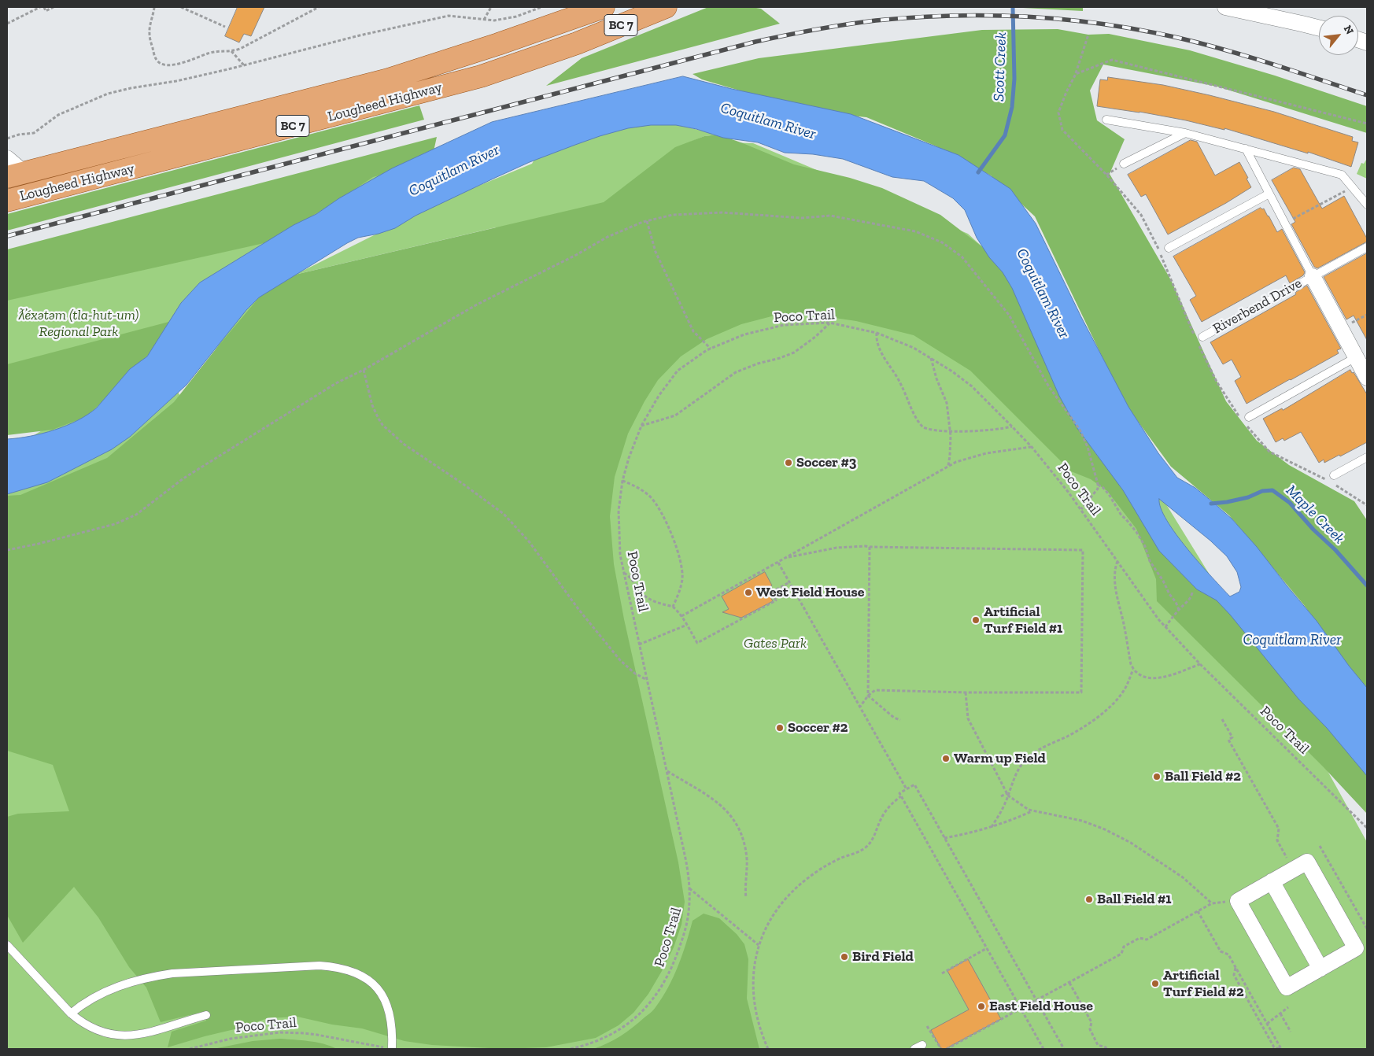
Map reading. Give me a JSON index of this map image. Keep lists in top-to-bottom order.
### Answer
{
  "streets": {
    "main road": ["BC 7", "Lougheed Highway"],
    "street": ["Riverbend Drive"],
    "path": ["Poco Trail"]
  },
  "water": ["Scott Creek", "Coquitlam River", "Maple Creek"],
  "parks": ["ƛ̓éxətəm (tla-hut-um) Regional Park", "Gates Park"],
  "places": [
    "Soccer #3",
    "West Field House",
    "Artificial Turf Field #1",
    "Soccer #2",
    "Warm up Field",
    "Ball Field #2",
    "Ball Field #1",
    "Bird Field",
    "Artificial Turf Field #2",
    "East Field House"
  ],
  "north": "top right"
}
